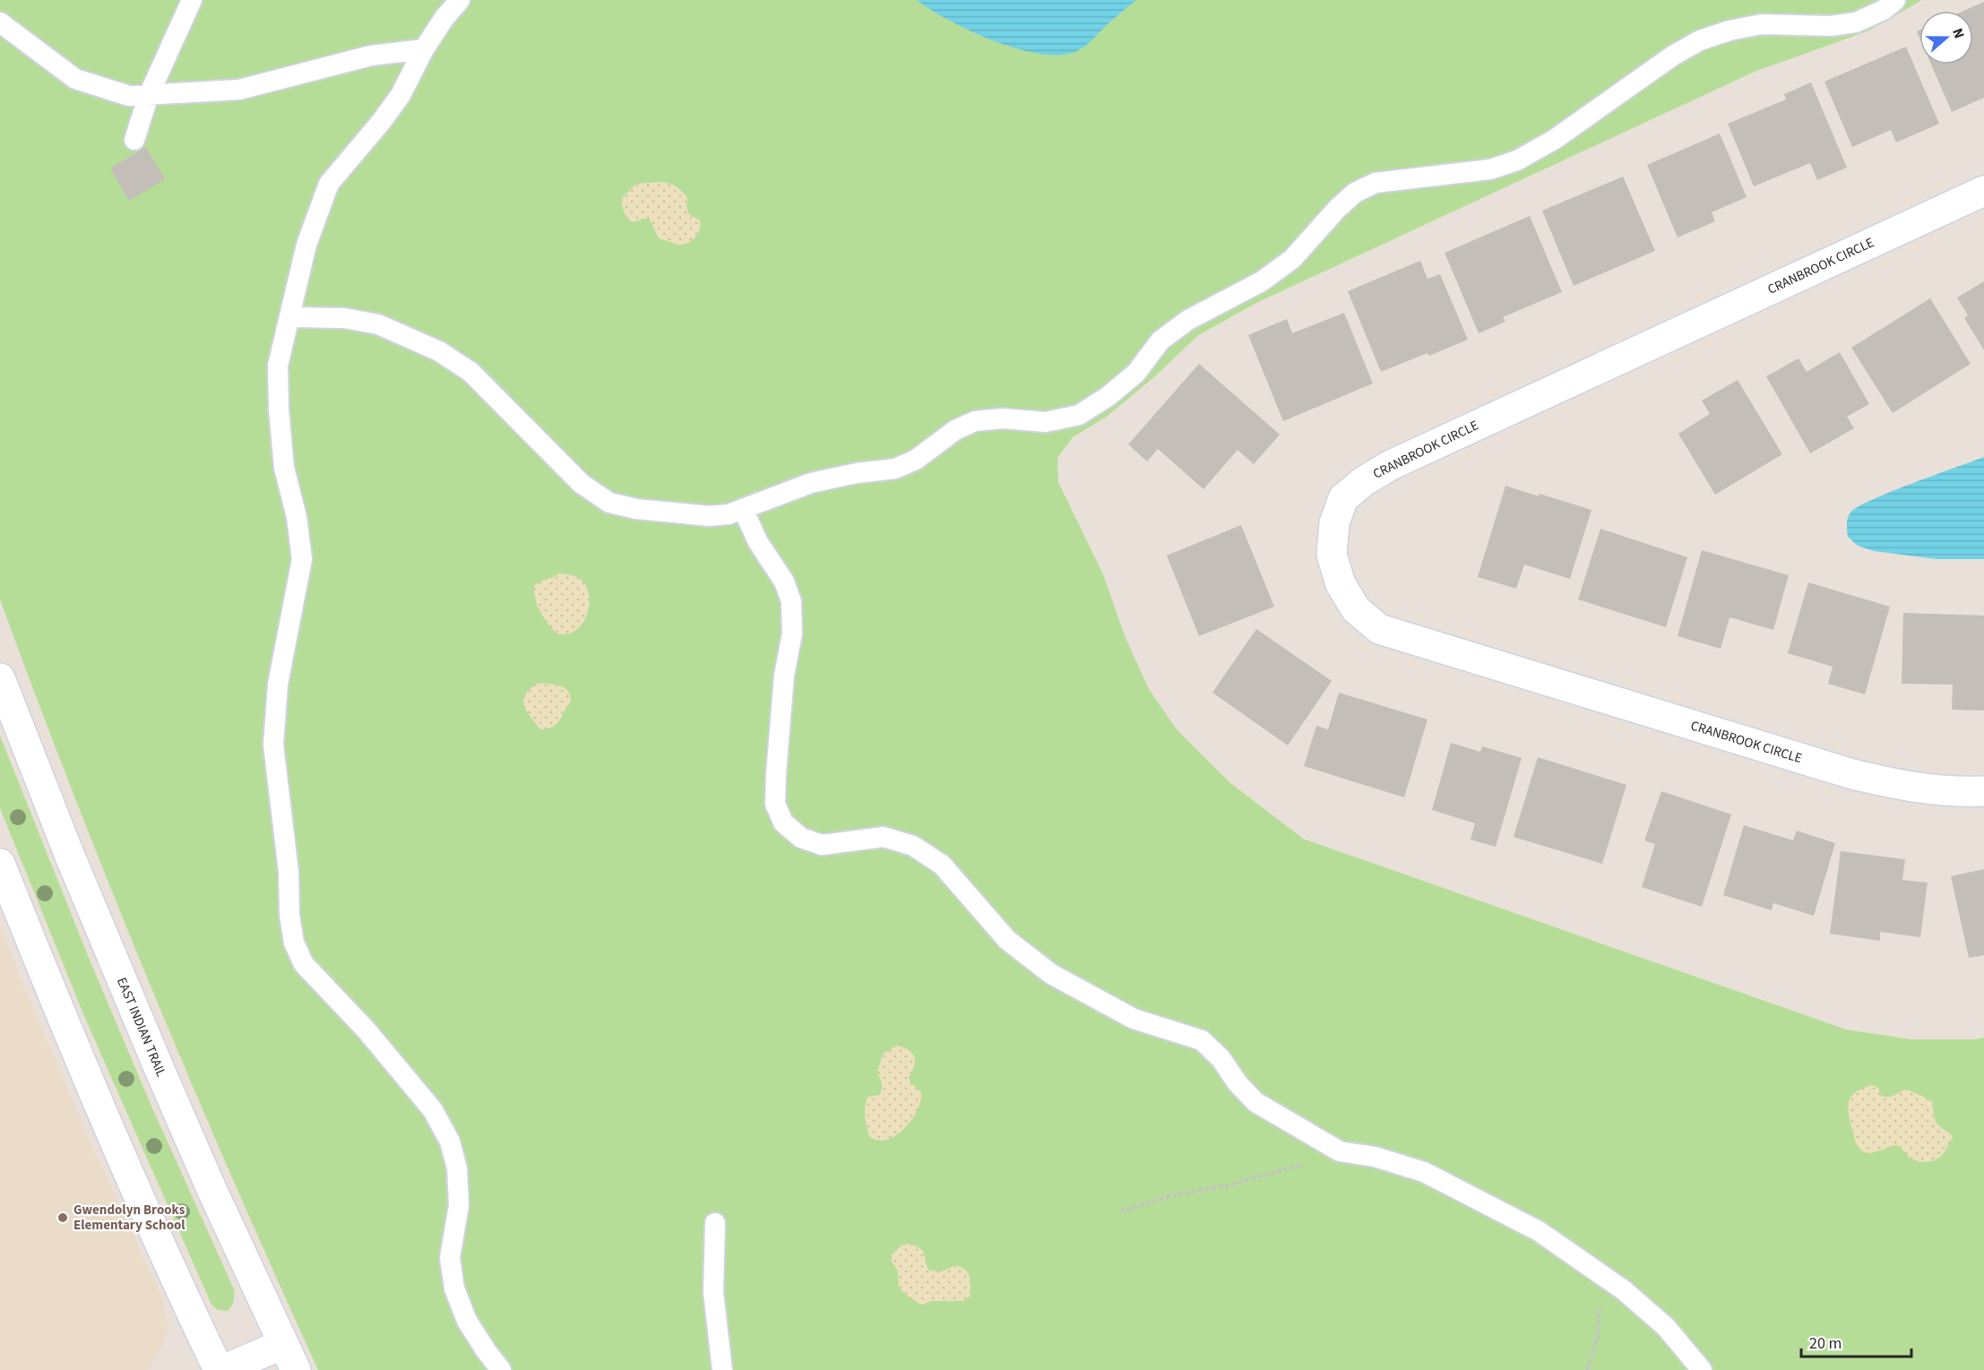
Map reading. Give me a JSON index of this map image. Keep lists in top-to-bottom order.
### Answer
{
  "streets": {
    "street": ["CRANBROOK CIRCLE", "EAST INDIAN TRAIL"]
  },
  "places": ["Gwendolyn Brooks Elementary School"],
  "scale_bar": "20 m",
  "north": "right"
}
